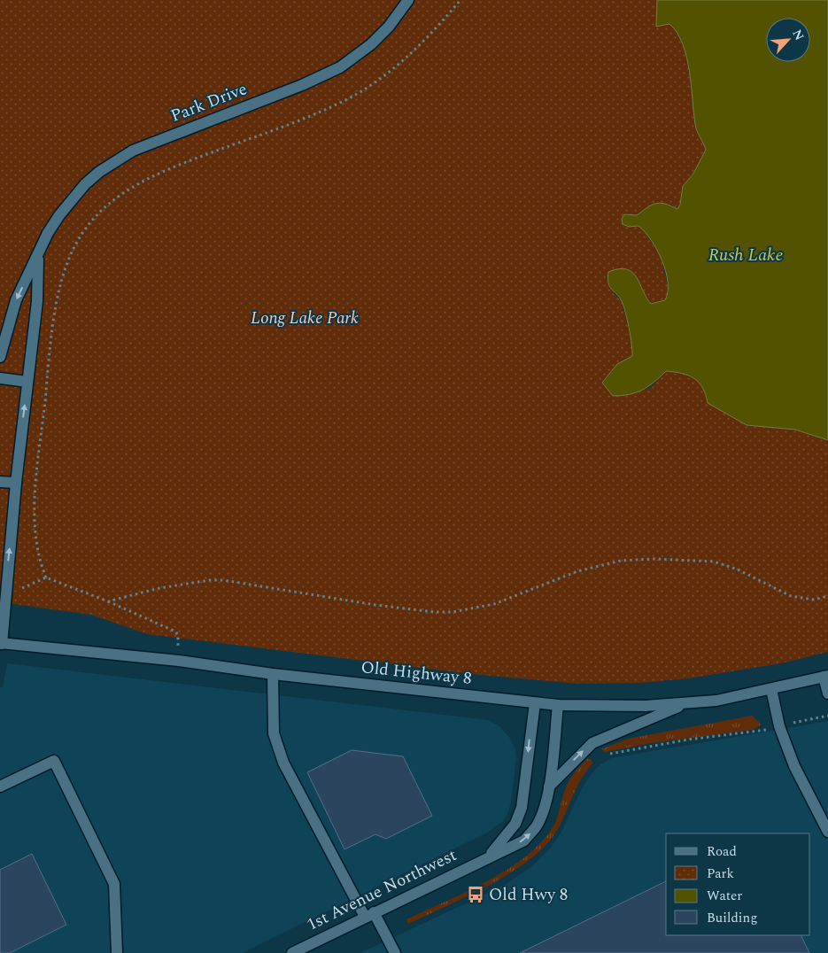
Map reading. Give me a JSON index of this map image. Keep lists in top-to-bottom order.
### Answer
{
  "streets": {
    "street": ["Park Drive", "Old Highway 8", "1st Avenue Northwest"]
  },
  "crossings": [
    ["Park Drive", "Old Highway 8"],
    ["Old Highway 8", "1st Avenue Northwest"]
  ],
  "water": ["Rush Lake"],
  "parks": ["Long Lake Park"],
  "places": {
    "bus stop": ["Old Hwy 8"]
  },
  "legend": [
    "Road",
    "Park",
    "Water",
    "Building"
  ],
  "north": "top right"
}
